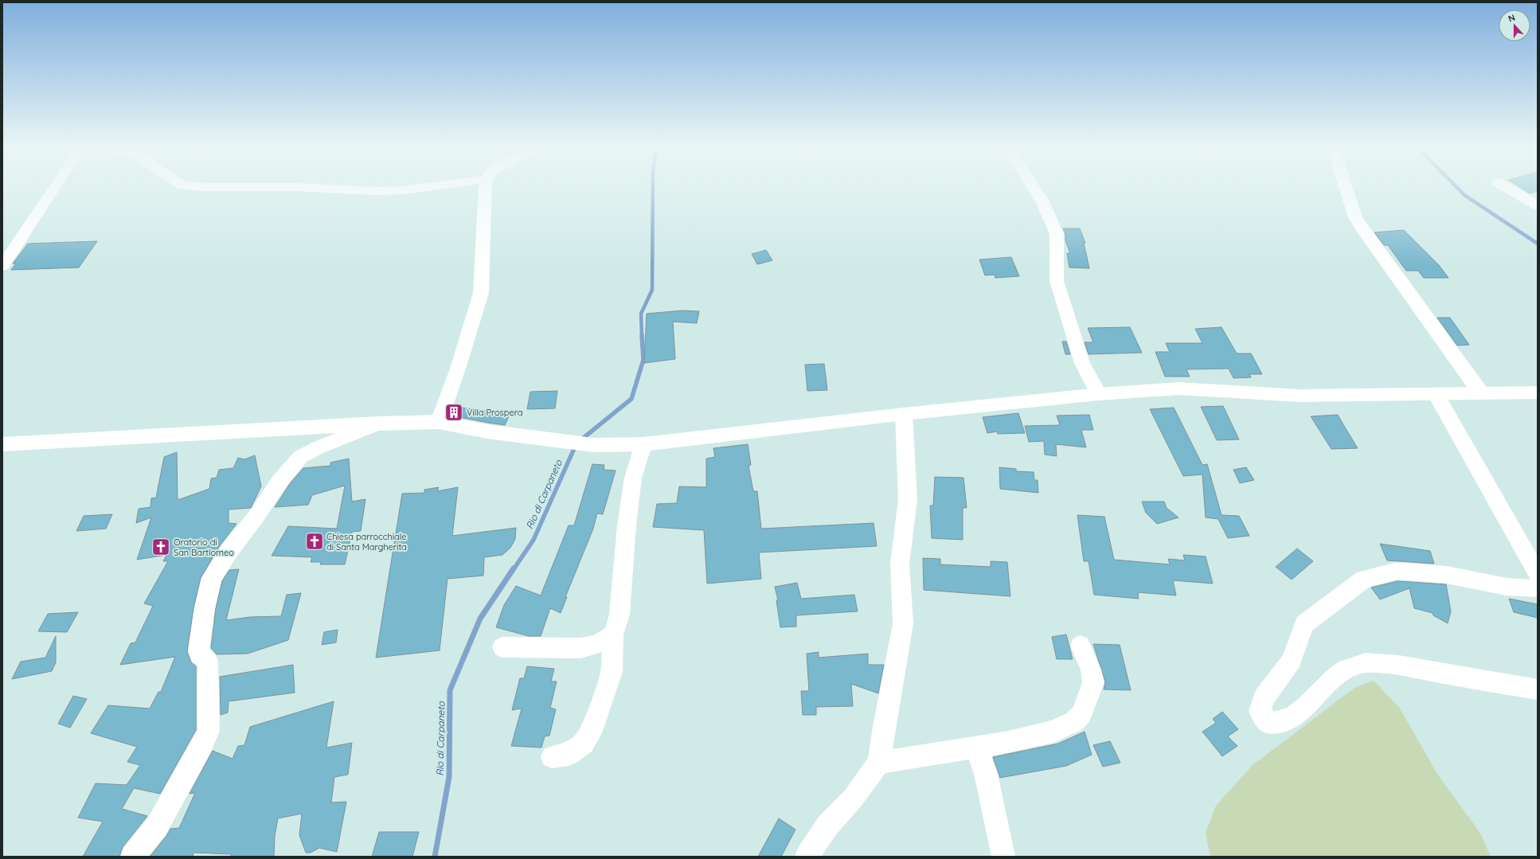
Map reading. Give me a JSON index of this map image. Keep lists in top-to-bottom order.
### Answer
{
  "water": ["Rio di Carpaneto"],
  "places": {
    "building": ["Villa Prospera"],
    "church": ["Chiesa parrocchiale di Santa Margherita", "Oratorio di San Bartlomeo"]
  },
  "north": "top"
}
